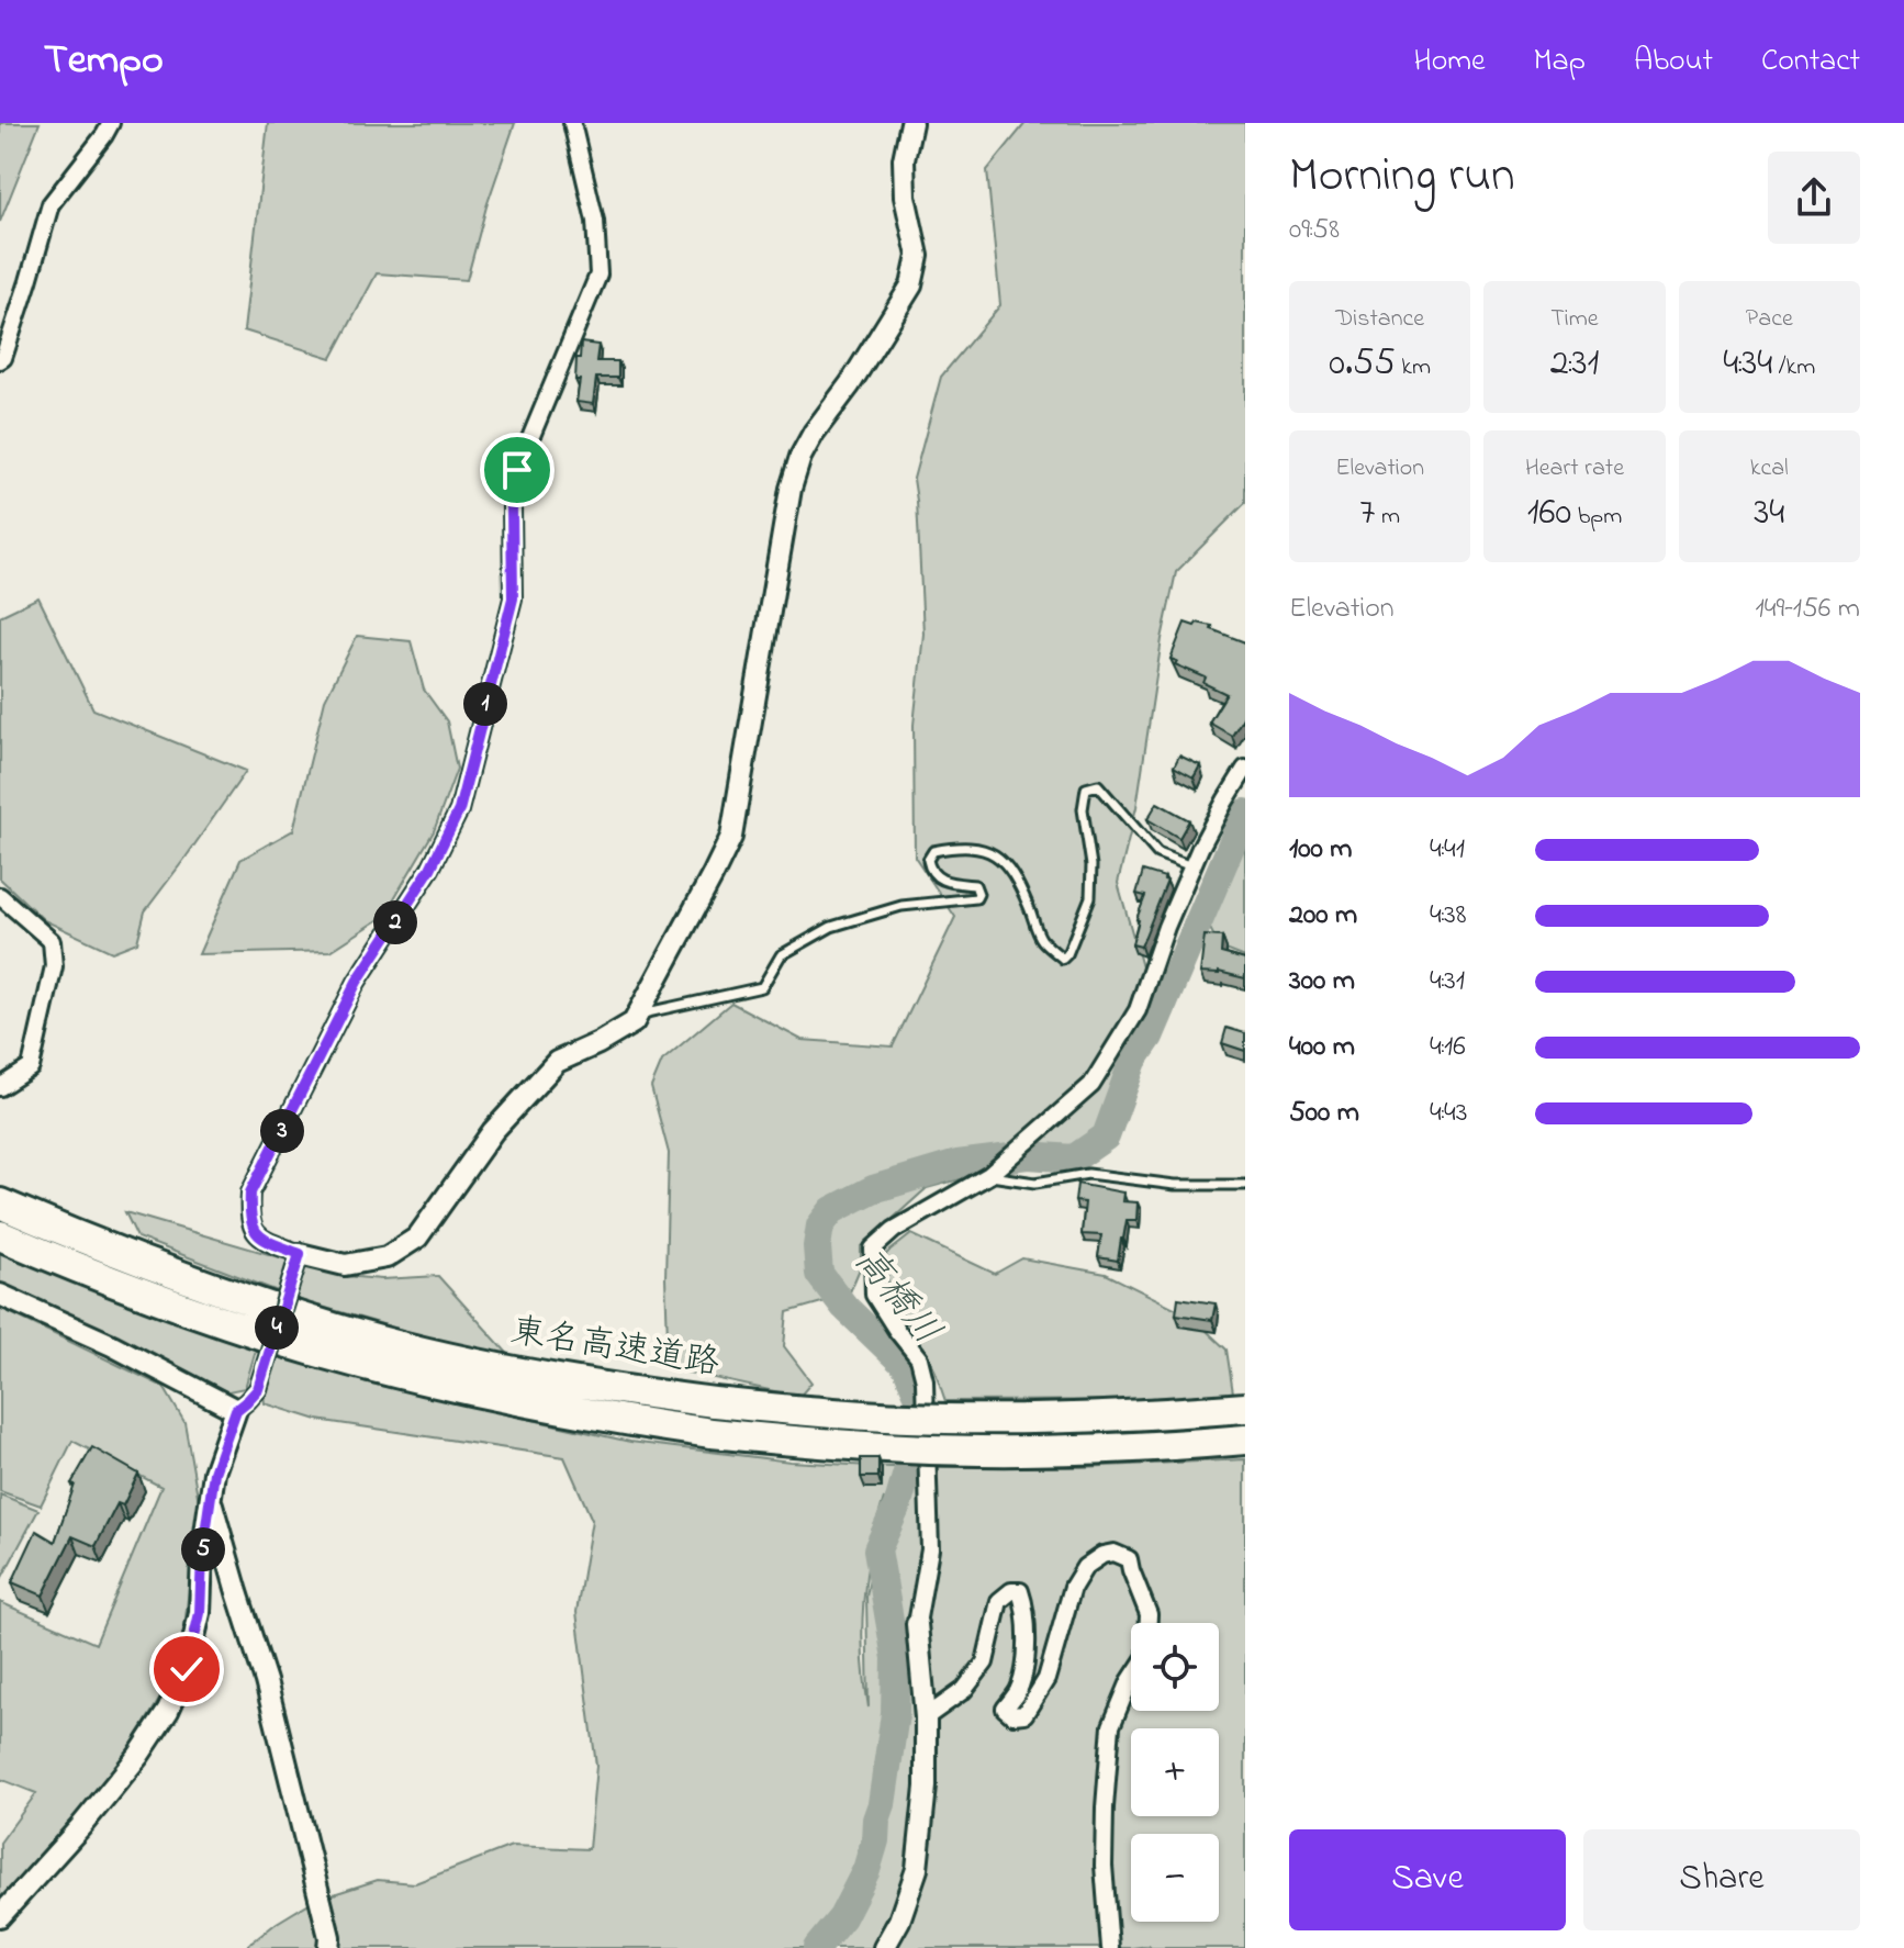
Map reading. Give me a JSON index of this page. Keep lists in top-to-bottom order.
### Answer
{
  "streets": {
    "highway": ["東名高速道路"]
  },
  "water": ["高橋川"],
  "page": {
    "header": "Tempo",
    "nav": [
      "Home",
      "Map",
      "About",
      "Contact"
    ],
    "heading": ["Morning run", "09:58"],
    "stats": [
      ["Distance", "0.55 km"],
      ["Time", "2:31"],
      ["Pace", "4:34 /km"],
      ["Elevation", "7 m"],
      ["Heart rate", "160 bpm"],
      ["kcal", "34"]
    ],
    "chart": ["Elevation", "149–156 m"],
    "pins": [
      "1",
      "2",
      "3",
      "4",
      "5"
    ],
    "list": [
      {
        "name": "100 m",
        "note": "4:41"
      },
      {
        "name": "200 m",
        "note": "4:38"
      },
      {
        "name": "300 m",
        "note": "4:31"
      },
      {
        "name": "400 m",
        "note": "4:16"
      },
      {
        "name": "500 m",
        "note": "4:43"
      }
    ],
    "map_buttons": ["+", "−"],
    "buttons": ["Save", "Share"]
  }
}
